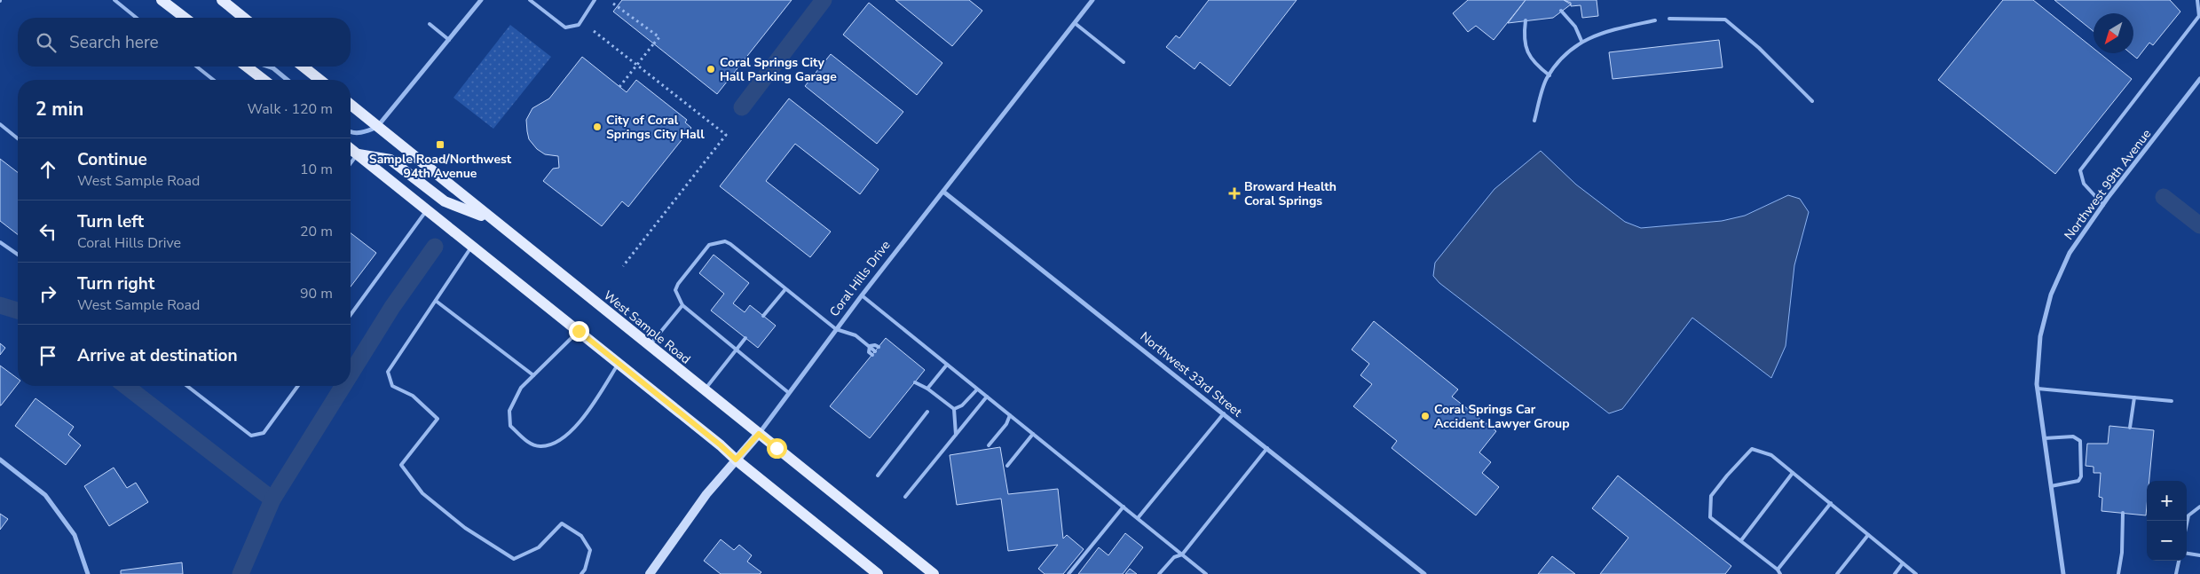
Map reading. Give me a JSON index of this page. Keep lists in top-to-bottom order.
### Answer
{
  "streets": {
    "main road": ["West Sample Road"],
    "street": ["Northwest 99th Avenue", "Coral Hills Drive", "Northwest 33rd Street"]
  },
  "crossings": [
    ["Coral Hills Drive", "West Sample Road"],
    ["Coral Hills Drive", "Northwest 33rd Street"]
  ],
  "places": {
    "other": ["Coral Springs City Hall Parking Garage", "City of Coral Springs City Hall", "Coral Springs Car Accident Lawyer Group"],
    "transit": ["Sample Road/Northwest 94th Avenue"],
    "health": ["Broward Health Coral Springs"]
  },
  "north": "bottom left",
  "page": {
    "search": "Search here",
    "heading": ["2 min", "Walk · 120 m"],
    "list": [
      ["Continue", "West Sample Road", "10 m"],
      ["Turn left", "Coral Hills Drive", "20 m"],
      ["Turn right", "West Sample Road", "90 m"],
      "Arrive at destination"
    ],
    "map_buttons": ["+", "−"]
  }
}
